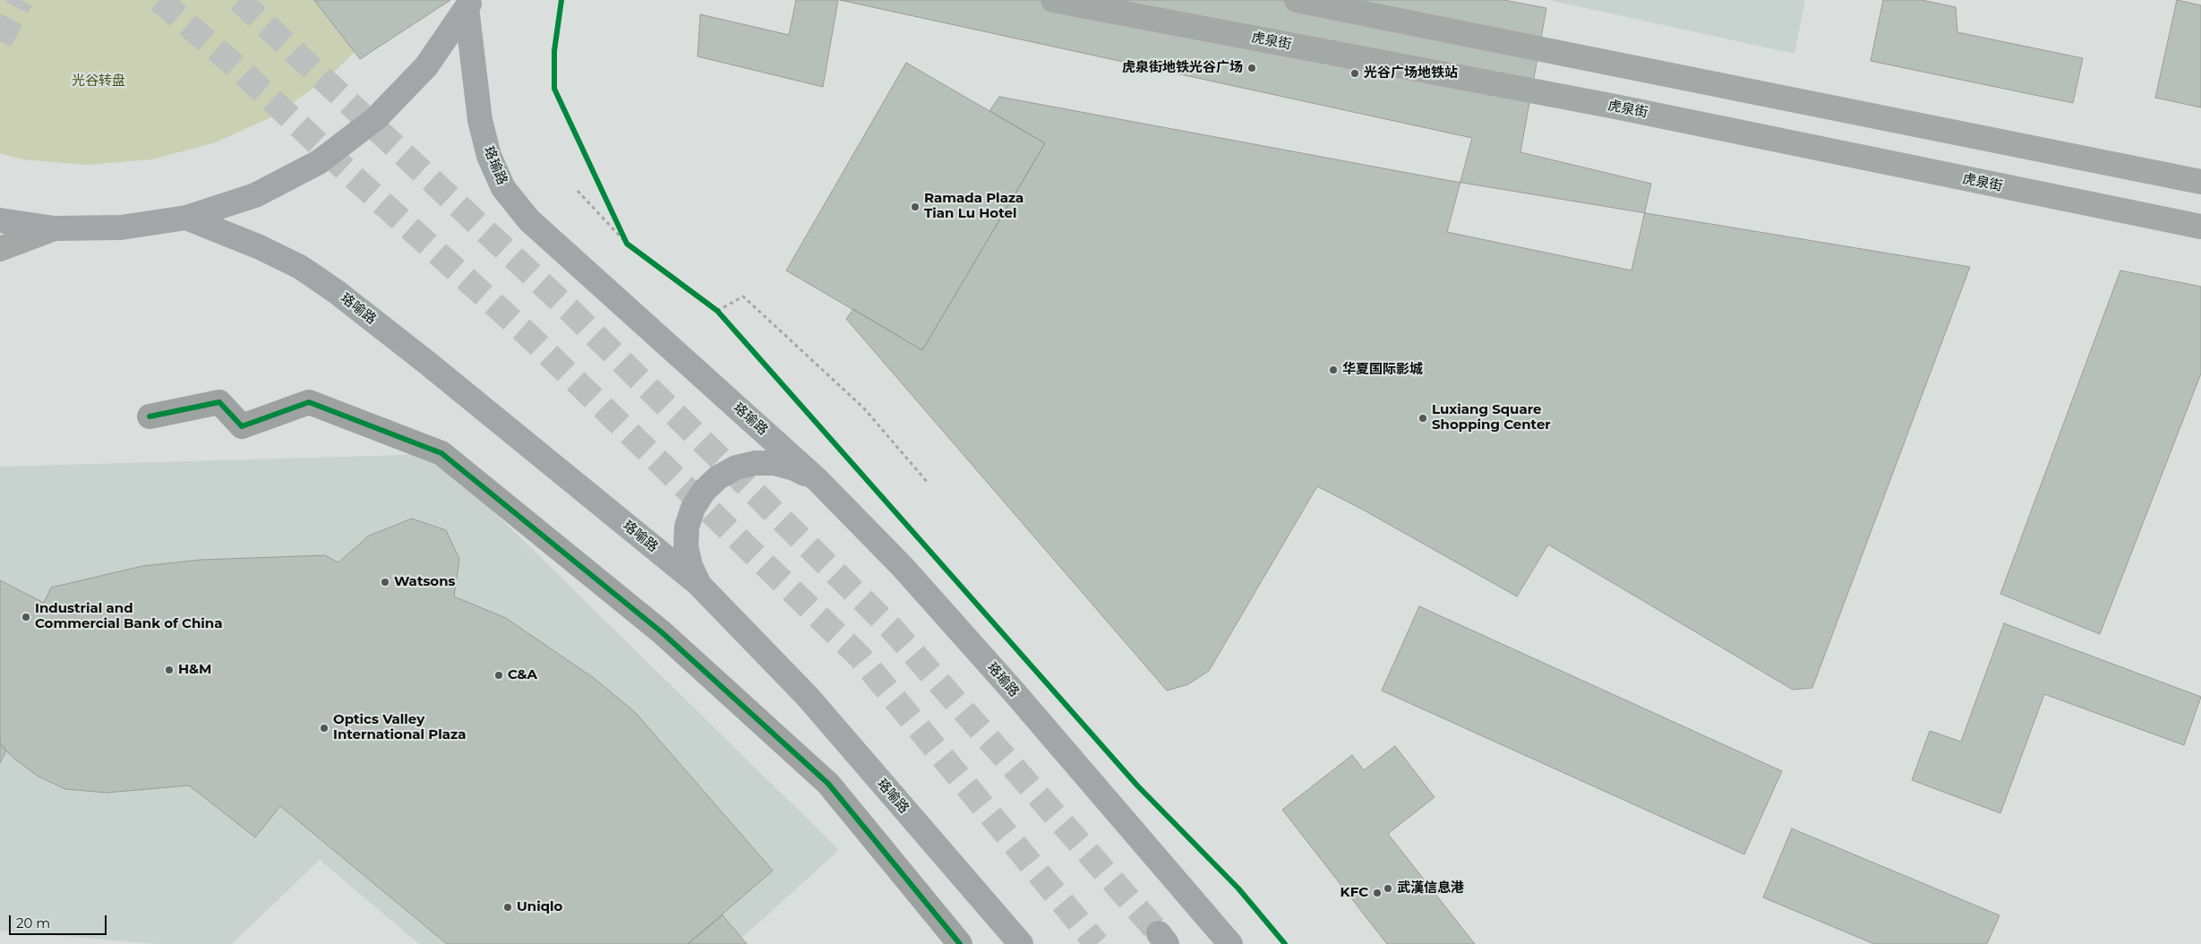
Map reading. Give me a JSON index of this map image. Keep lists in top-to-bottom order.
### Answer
{
  "streets": {
    "highway": ["珞瑜路", "珞喻路"],
    "main road": ["虎泉街"]
  },
  "parks": ["光谷转盘"],
  "places": [
    "虎泉街地铁光谷广场",
    "光谷广场地铁站",
    "Ramada Plaza Tian Lu Hotel",
    "华夏国际影城",
    "Luxiang Square Shopping Center",
    "Watsons",
    "Industrial and Commercial Bank of China",
    "H&M",
    "C&A",
    "Optics Valley International Plaza",
    "武漢信息港",
    "KFC",
    "Uniqlo"
  ],
  "scale_bar": "20 m"
}
